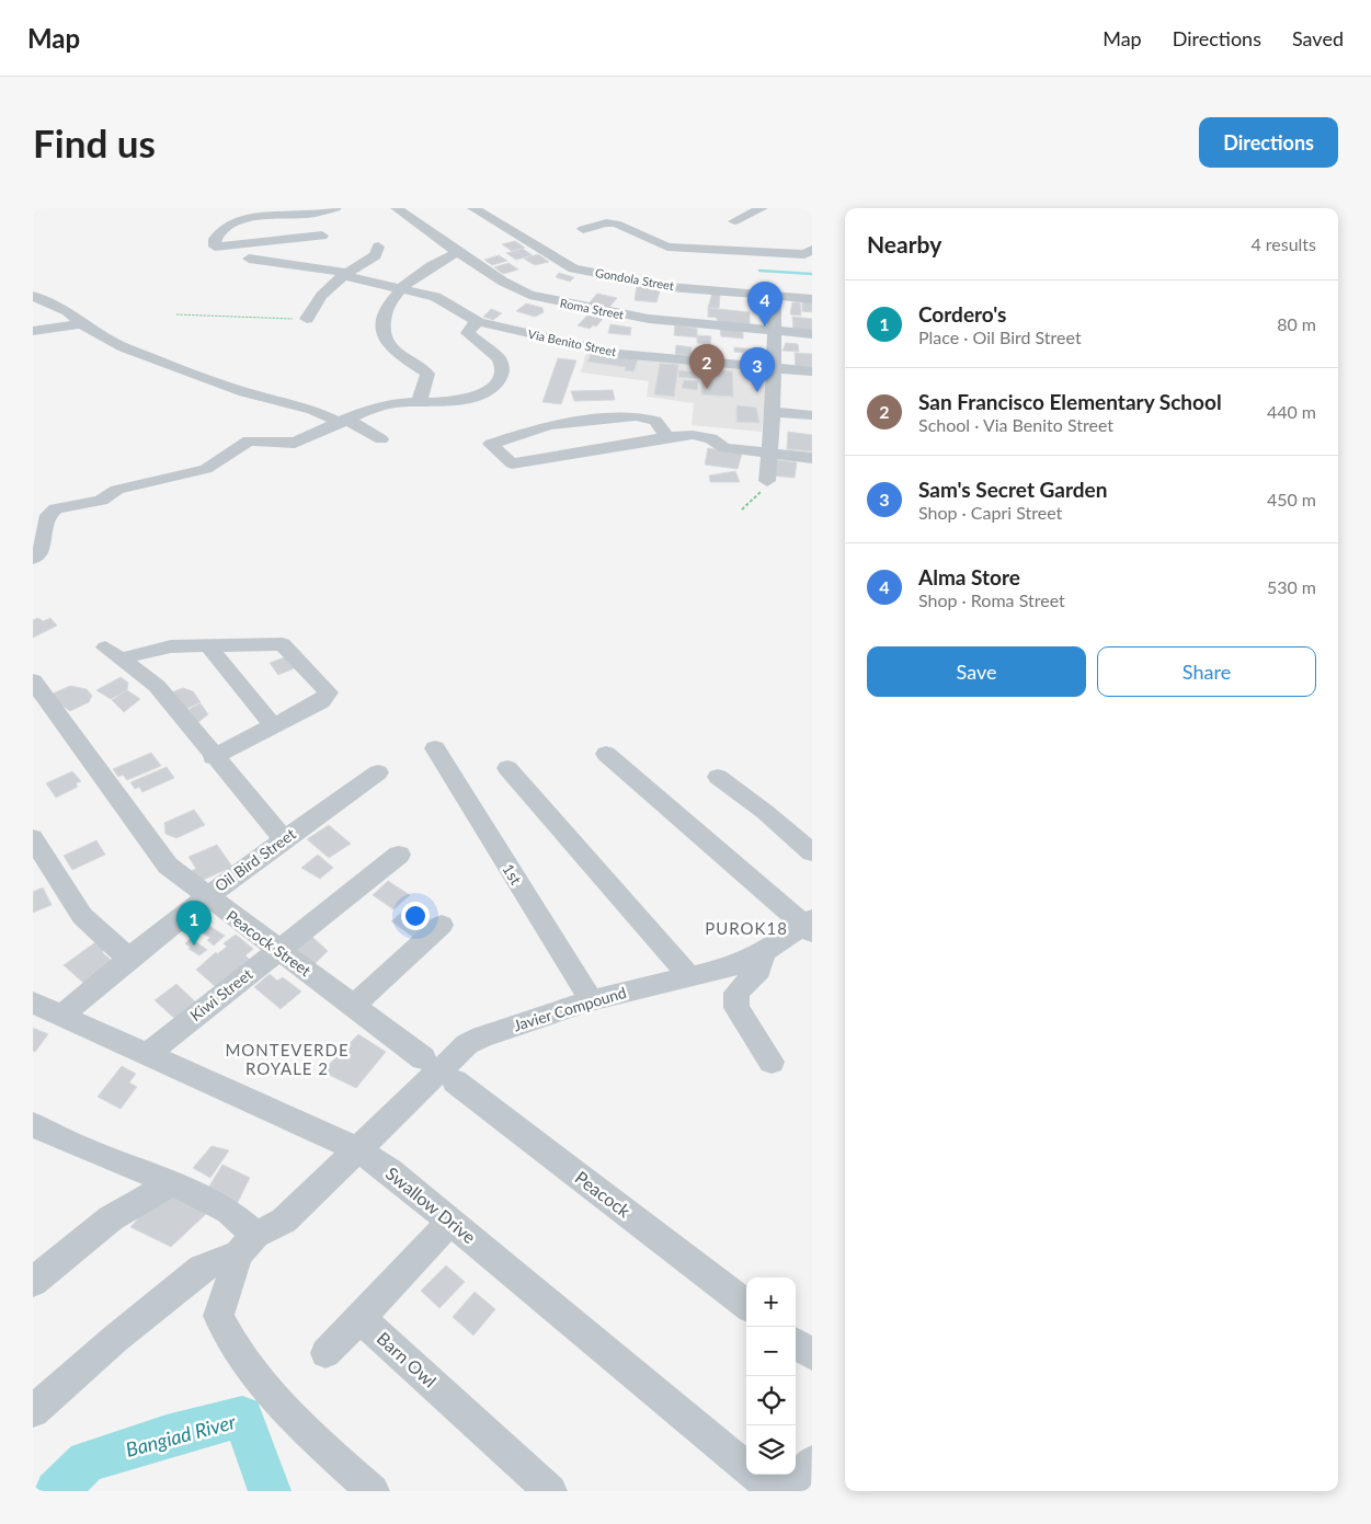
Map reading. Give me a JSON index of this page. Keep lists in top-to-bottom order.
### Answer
{
  "streets": {
    "street": [
      "Gondola Street",
      "Roma Street",
      "Via Benito Street",
      "Oil Bird Street",
      "1st",
      "Peacock Street",
      "Kiwi Street",
      "Javier Compound",
      "Peacock",
      "Swallow Drive",
      "Barn Owl"
    ]
  },
  "crossings": [
    ["Oil Bird Street", "Peacock Street"],
    ["Oil Bird Street", "Swallow Drive"],
    ["1st", "Javier Compound"],
    ["Peacock Street", "Kiwi Street"],
    ["Kiwi Street", "Swallow Drive"],
    ["Javier Compound", "Swallow Drive"]
  ],
  "districts": ["PUROK18", "MONTEVERDE ROYALE 2"],
  "water": ["Bangiad River"],
  "page": {
    "header": "Map",
    "nav": ["Map", "Directions", "Saved"],
    "buttons": [
      "Directions",
      ["Save", "Share"]
    ],
    "title": "Find us",
    "heading": ["Nearby", "4 results"],
    "list": [
      {
        "mark": "1",
        "name": "Cordero's",
        "note": "Place · Oil Bird Street",
        "value": "80 m"
      },
      {
        "mark": "2",
        "name": "San Francisco Elementary School",
        "note": "School · Via Benito Street",
        "value": "440 m"
      },
      {
        "mark": "3",
        "name": "Sam's Secret Garden",
        "note": "Shop · Capri Street",
        "value": "450 m"
      },
      {
        "mark": "4",
        "name": "Alma Store",
        "note": "Shop · Roma Street",
        "value": "530 m"
      }
    ],
    "pins": [
      "4",
      "2",
      "3",
      "1"
    ],
    "map_buttons": ["+", "−"]
  }
}
